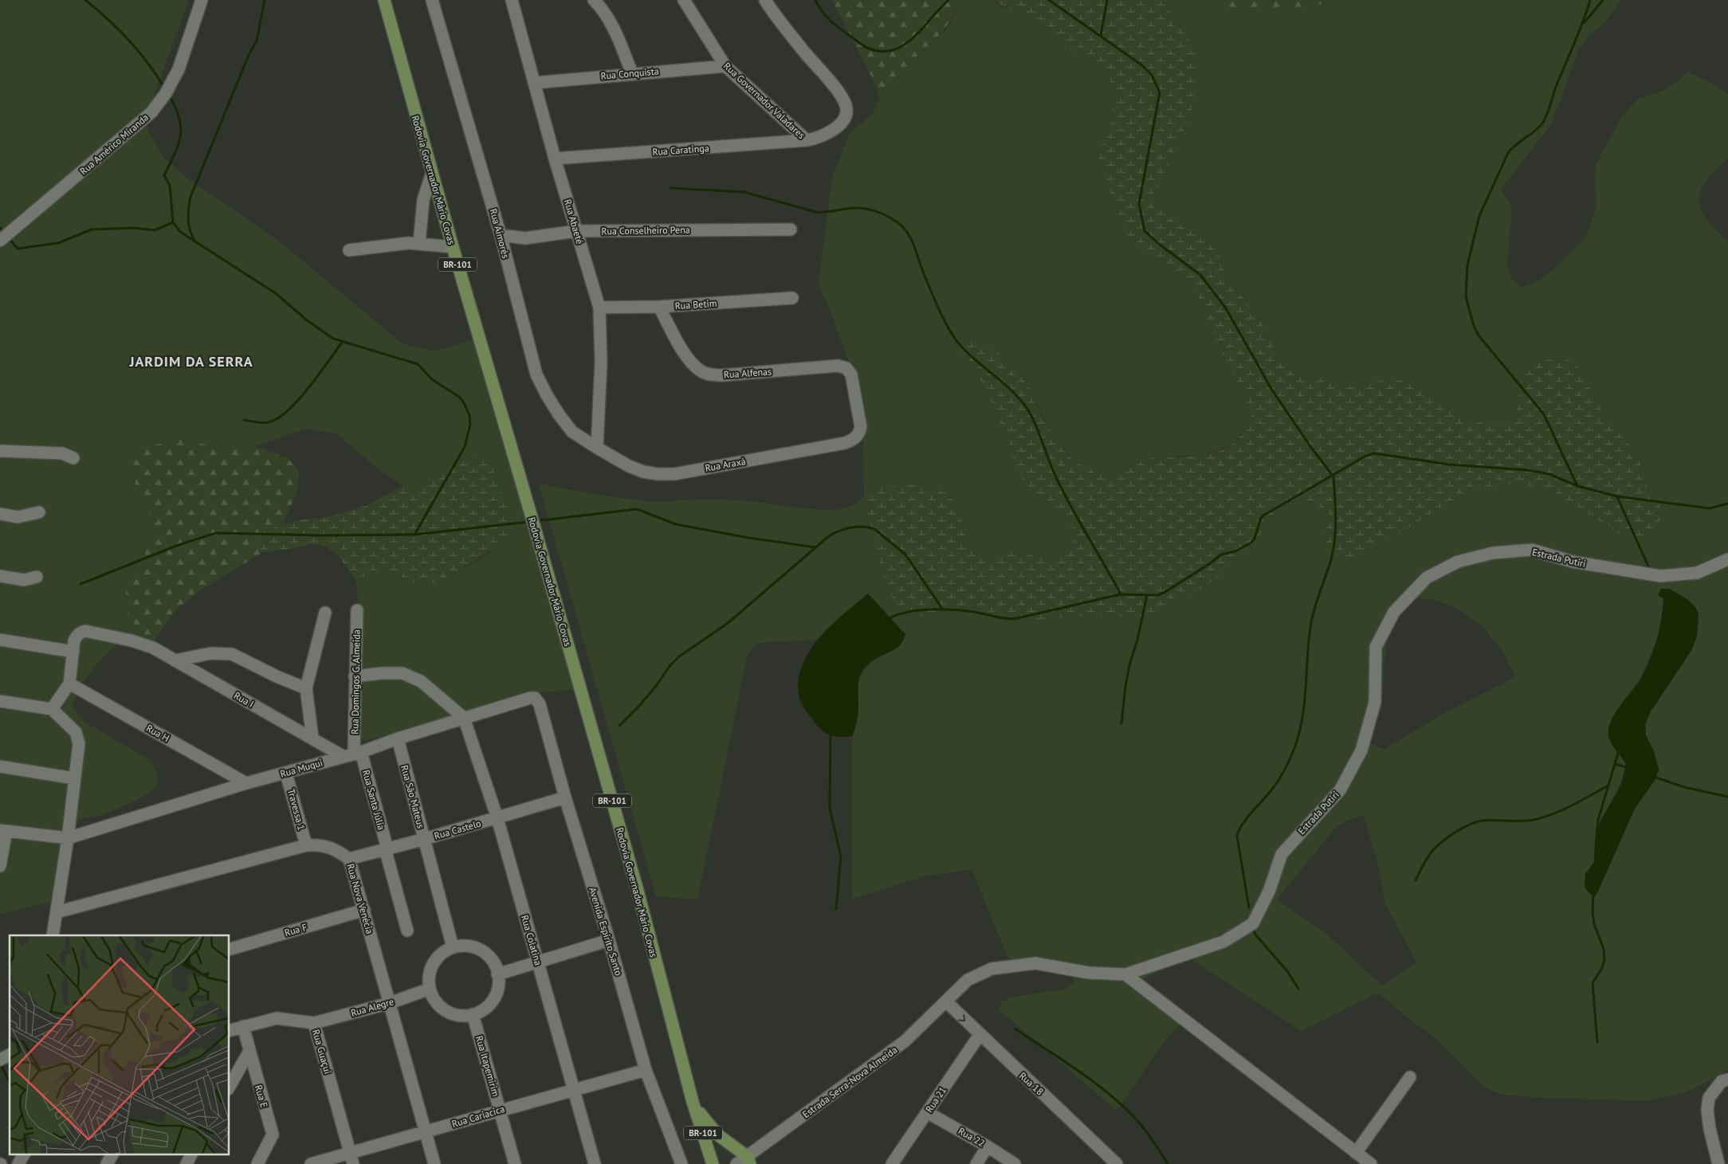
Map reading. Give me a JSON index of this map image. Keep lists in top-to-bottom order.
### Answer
{
  "streets": {
    "main road": ["Rodovia Governador Mário Covas", "BR-101"],
    "street": [
      "Rua Conquista",
      "Rua Governador Valadares",
      "Rua Américo Miranda",
      "Rua Caratinga",
      "Rua Abaeté",
      "Rua Conselheiro Pena",
      "Rua Aimorés",
      "Rua Betim",
      "Rua Alfenas",
      "Rua Araxá",
      "Estrada Putiri",
      "Rua Domingos G. Almeida",
      "Rua I",
      "Rua H",
      "Rua Muqui",
      "Rua São Mateus",
      "Rua Santa Júlia",
      "Travessa 1",
      "Rua Castelo",
      "Rua Nova Venécia",
      "Rua F",
      "Avenida Espírito Santo",
      "Rua Colatina",
      "Rua Alegre",
      "Rua Guaçui",
      "Rua Itapemirim",
      "Estrada Serra-Nova Almeida",
      "Rua 18",
      "Rua E",
      "Rua 21",
      "Rua Cariacica",
      "Rua 22"
    ]
  },
  "crossings": [
    ["Rua Conquista", "Rua Governador Valadares"],
    ["Rua Conquista", "Rua Abaeté"],
    ["Rua Governador Valadares", "Rua Caratinga"],
    ["Rua Caratinga", "Rua Abaeté"],
    ["Rua Abaeté", "Rua Conselheiro Pena"],
    ["Rua Abaeté", "Rua Aimorés"],
    ["Rua Abaeté", "Rua Betim"],
    ["Rua Abaeté", "Rua Araxá"],
    ["Rua Conselheiro Pena", "Rua Aimorés"],
    ["Rua Aimorés", "Rua Araxá"],
    ["Rua Betim", "Rua Alfenas"],
    ["Rua Alfenas", "Rua Araxá"],
    ["Estrada Putiri", "Estrada Serra-Nova Almeida"],
    ["Estrada Putiri", "Rua 18"],
    ["Rua Domingos G. Almeida", "Rua I"],
    ["Rua Domingos G. Almeida", "Rua Muqui"],
    ["Rua Domingos G. Almeida", "Rua Santa Júlia"],
    ["Rua I", "Rua Muqui"],
    ["Rua I", "Rua Santa Júlia"],
    ["Rua H", "Rua Muqui"],
    ["Rua Muqui", "Rua São Mateus"],
    ["Rua Muqui", "Rua Santa Júlia"],
    ["Rua Muqui", "Travessa 1"],
    ["Rua Muqui", "Avenida Espírito Santo"],
    ["Rua Muqui", "Rua Colatina"],
    ["Rua São Mateus", "Rua Castelo"],
    ["Rua São Mateus", "Rua Alegre"],
    ["Rua São Mateus", "Rua Itapemirim"],
    ["Rua Santa Júlia", "Rua Castelo"],
    ["Travessa 1", "Rua Nova Venécia"],
    ["Rua Castelo", "Rua Nova Venécia"],
    ["Rua Castelo", "Avenida Espírito Santo"],
    ["Rua Castelo", "Rua Colatina"],
    ["Rua Nova Venécia", "Rua F"],
    ["Rua Nova Venécia", "Rua Alegre"],
    ["Rua Nova Venécia", "Rua Cariacica"],
    ["Avenida Espírito Santo", "Rua Cariacica"],
    ["Rua Colatina", "Rua Cariacica"],
    ["Rua Alegre", "Rua Guaçui"],
    ["Rua Alegre", "Rua Itapemirim"],
    ["Rua Guaçui", "Rua E"],
    ["Rua Guaçui", "Rua Cariacica"],
    ["Rua Itapemirim", "Rua Cariacica"],
    ["Estrada Serra-Nova Almeida", "Rua 18"],
    ["Rua 18", "Rua 21"],
    ["Rua 21", "Rua 22"]
  ],
  "districts": ["JARDIM DA SERRA"]
}
